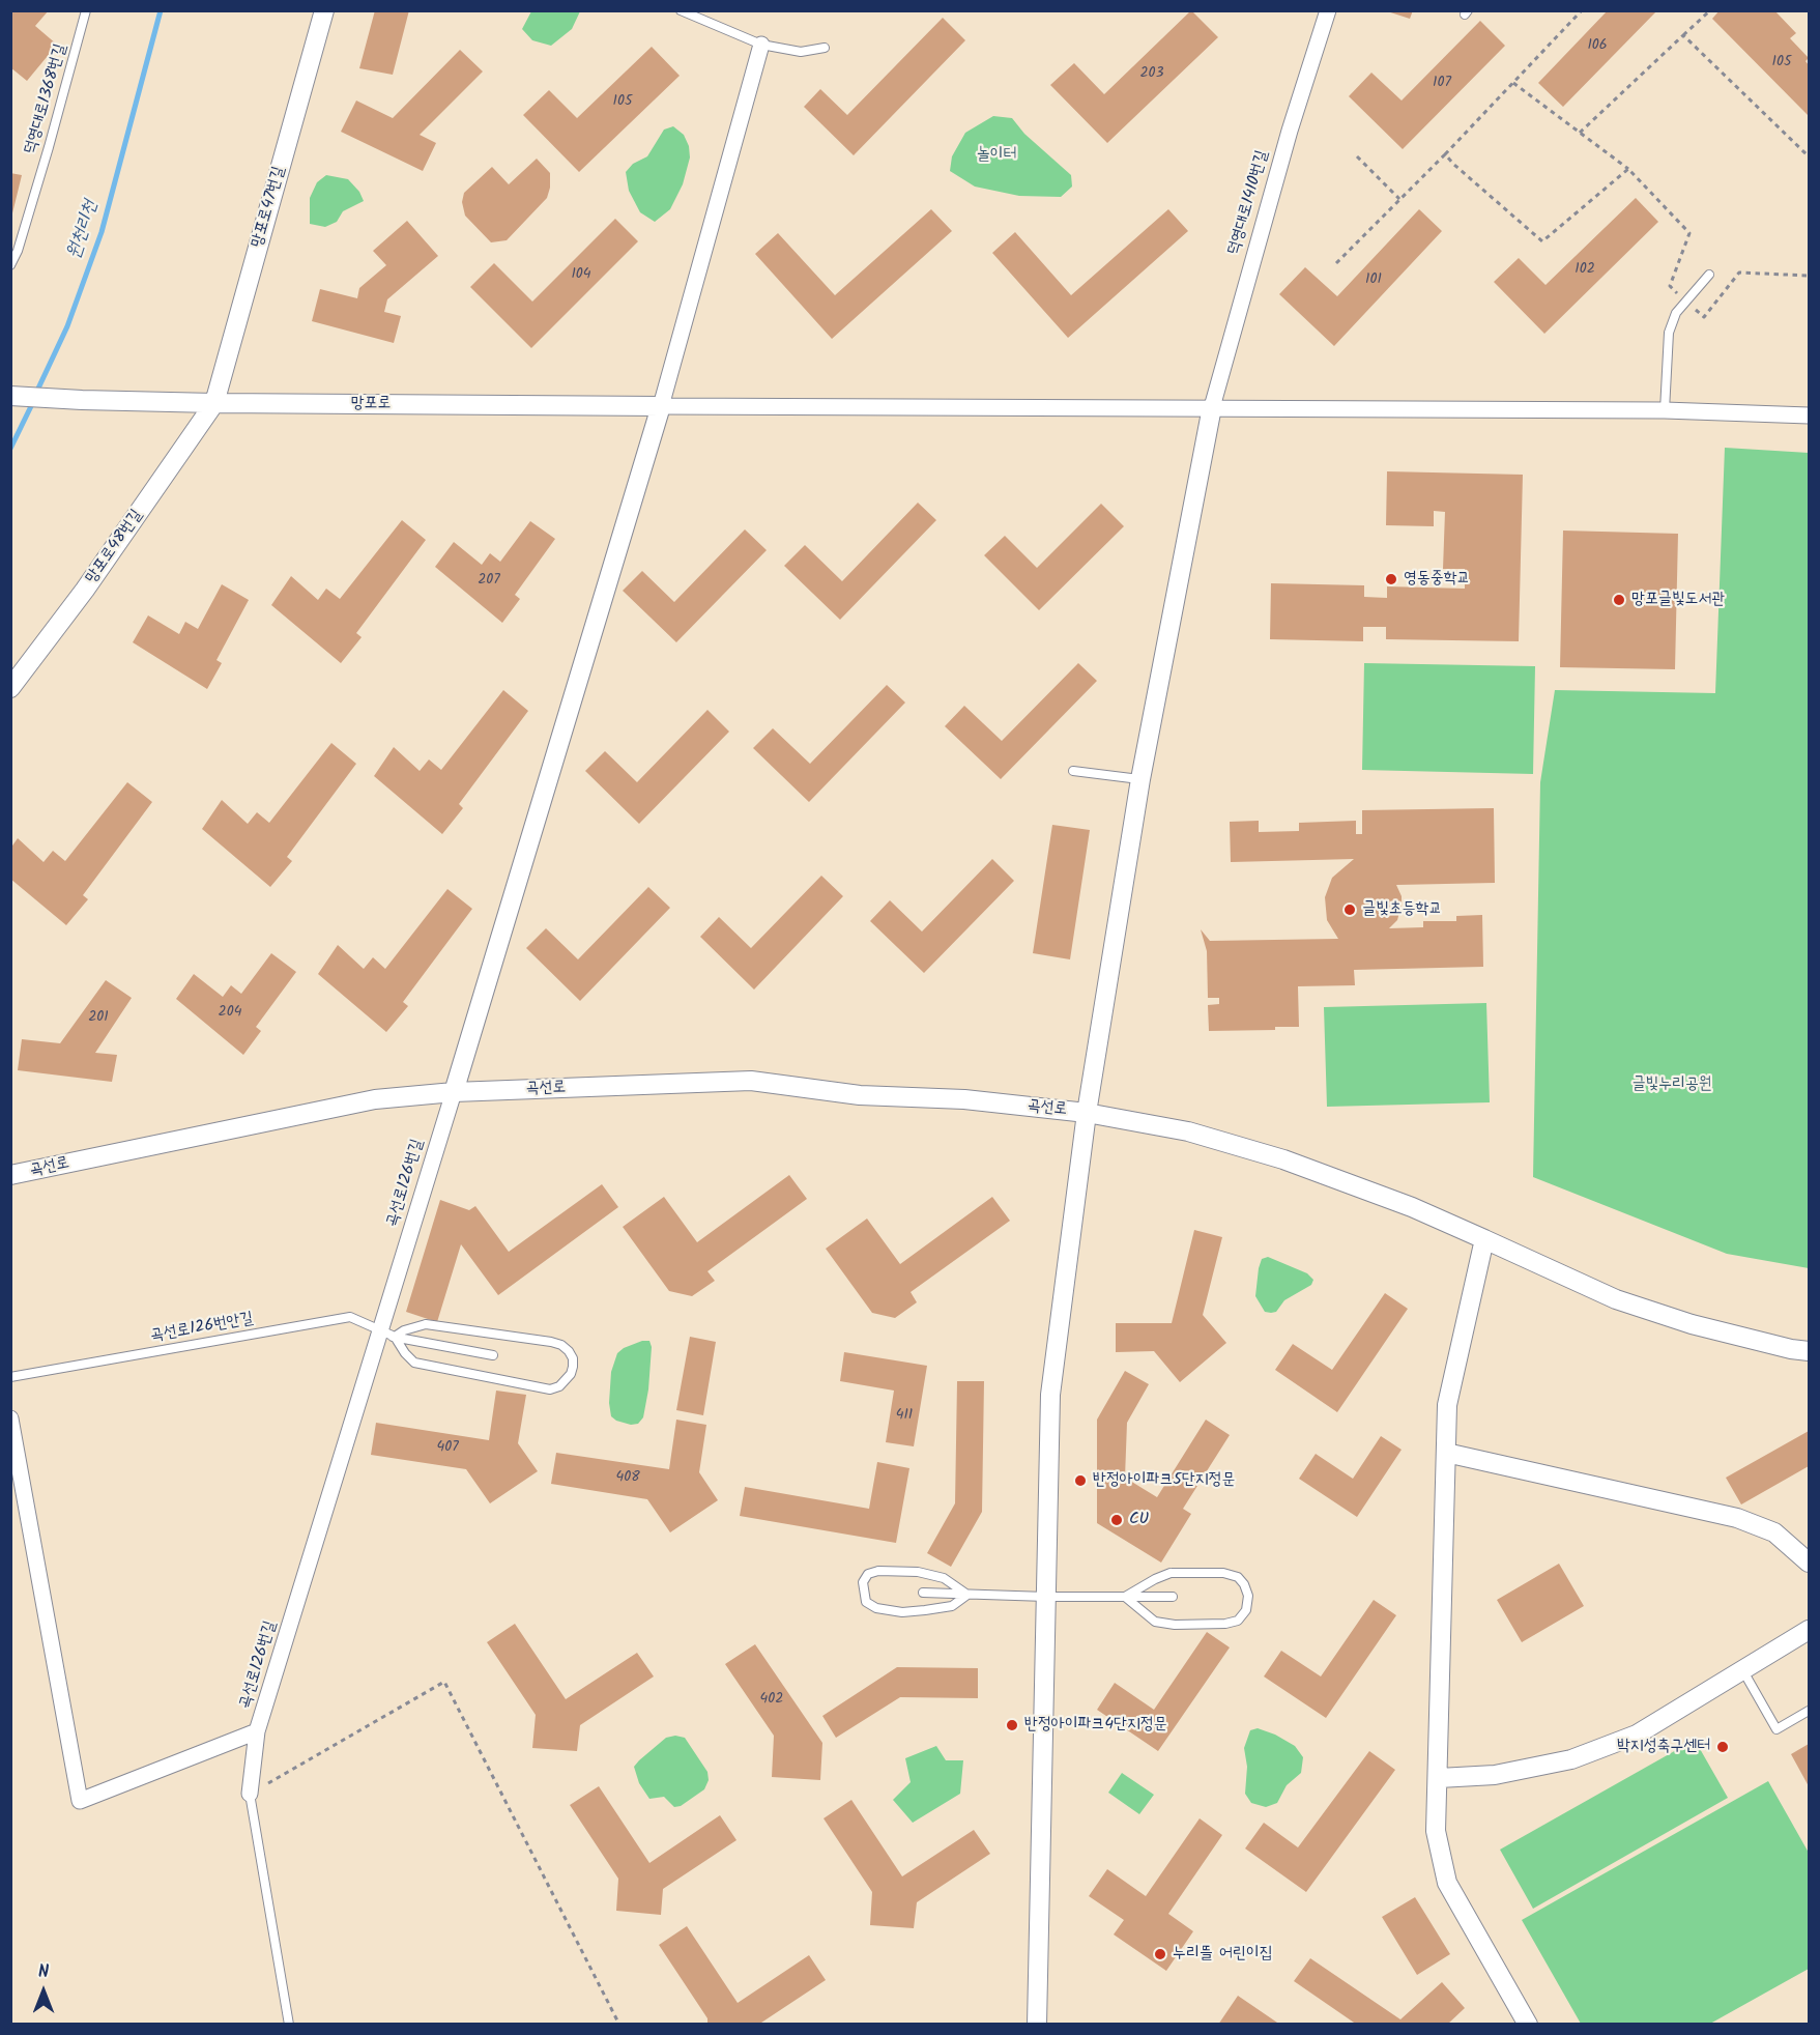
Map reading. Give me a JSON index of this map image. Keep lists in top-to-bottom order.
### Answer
{
  "streets": {
    "street": [
      "덕영대로1410번길",
      "망포로47번길",
      "망포로",
      "망포로48번길",
      "곡선로",
      "곡선로126번길"
    ],
    "lane": ["덕영대로1368번길", "곡선로126번안길"]
  },
  "crossings": [
    ["망포로47번길", "망포로"],
    ["망포로47번길", "망포로48번길"],
    ["망포로", "망포로48번길"],
    ["곡선로", "곡선로126번길"],
    ["곡선로126번길", "곡선로126번안길"]
  ],
  "water": ["원천리천"],
  "parks": ["놀이터", "글빛누리공원"],
  "places": [
    "영동중학교",
    "망포글빛도서관",
    "글빛초등학교",
    "반정아이파크5단지정문",
    "CU",
    "반정아이파크4단지정문",
    "박지성축구센터",
    "누리뜰 어린이집"
  ],
  "house_numbers": [
    "106",
    "105",
    "203",
    "107",
    "105",
    "102",
    "104",
    "101",
    "207",
    "204",
    "201",
    "411",
    "407",
    "408",
    "402"
  ],
  "north": "top"
}
